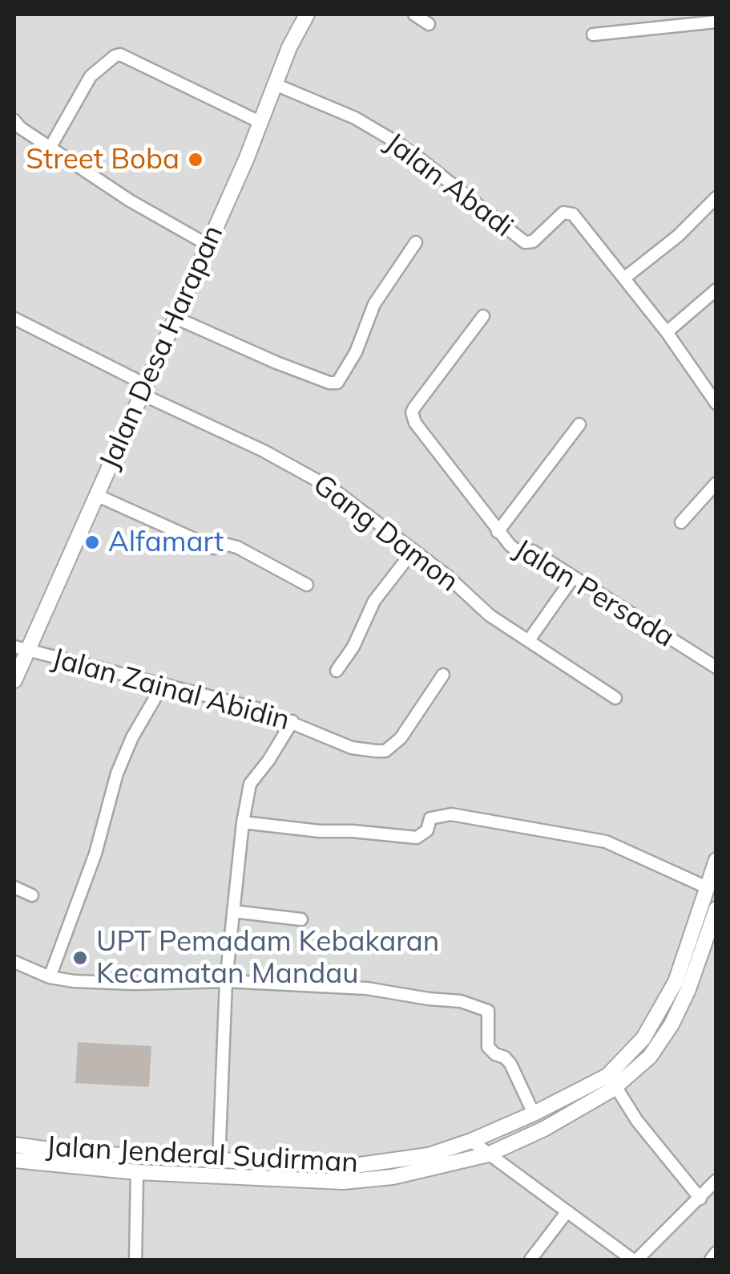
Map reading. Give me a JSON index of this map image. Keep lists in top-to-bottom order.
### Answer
{
  "streets": {
    "street": [
      "Jalan Abadi",
      "Jalan Desa Harapan",
      "Gang Damon",
      "Jalan Persada",
      "Jalan Zainal Abidin",
      "Jalan Jenderal Sudirman"
    ]
  },
  "crossings": [
    ["Jalan Abadi", "Jalan Desa Harapan"],
    ["Jalan Desa Harapan", "Gang Damon"],
    ["Jalan Desa Harapan", "Jalan Zainal Abidin"]
  ],
  "places": ["Street Boba", "Alfamart", "UPT Pemadam Kebakaran Kecamatan Mandau"]
}
